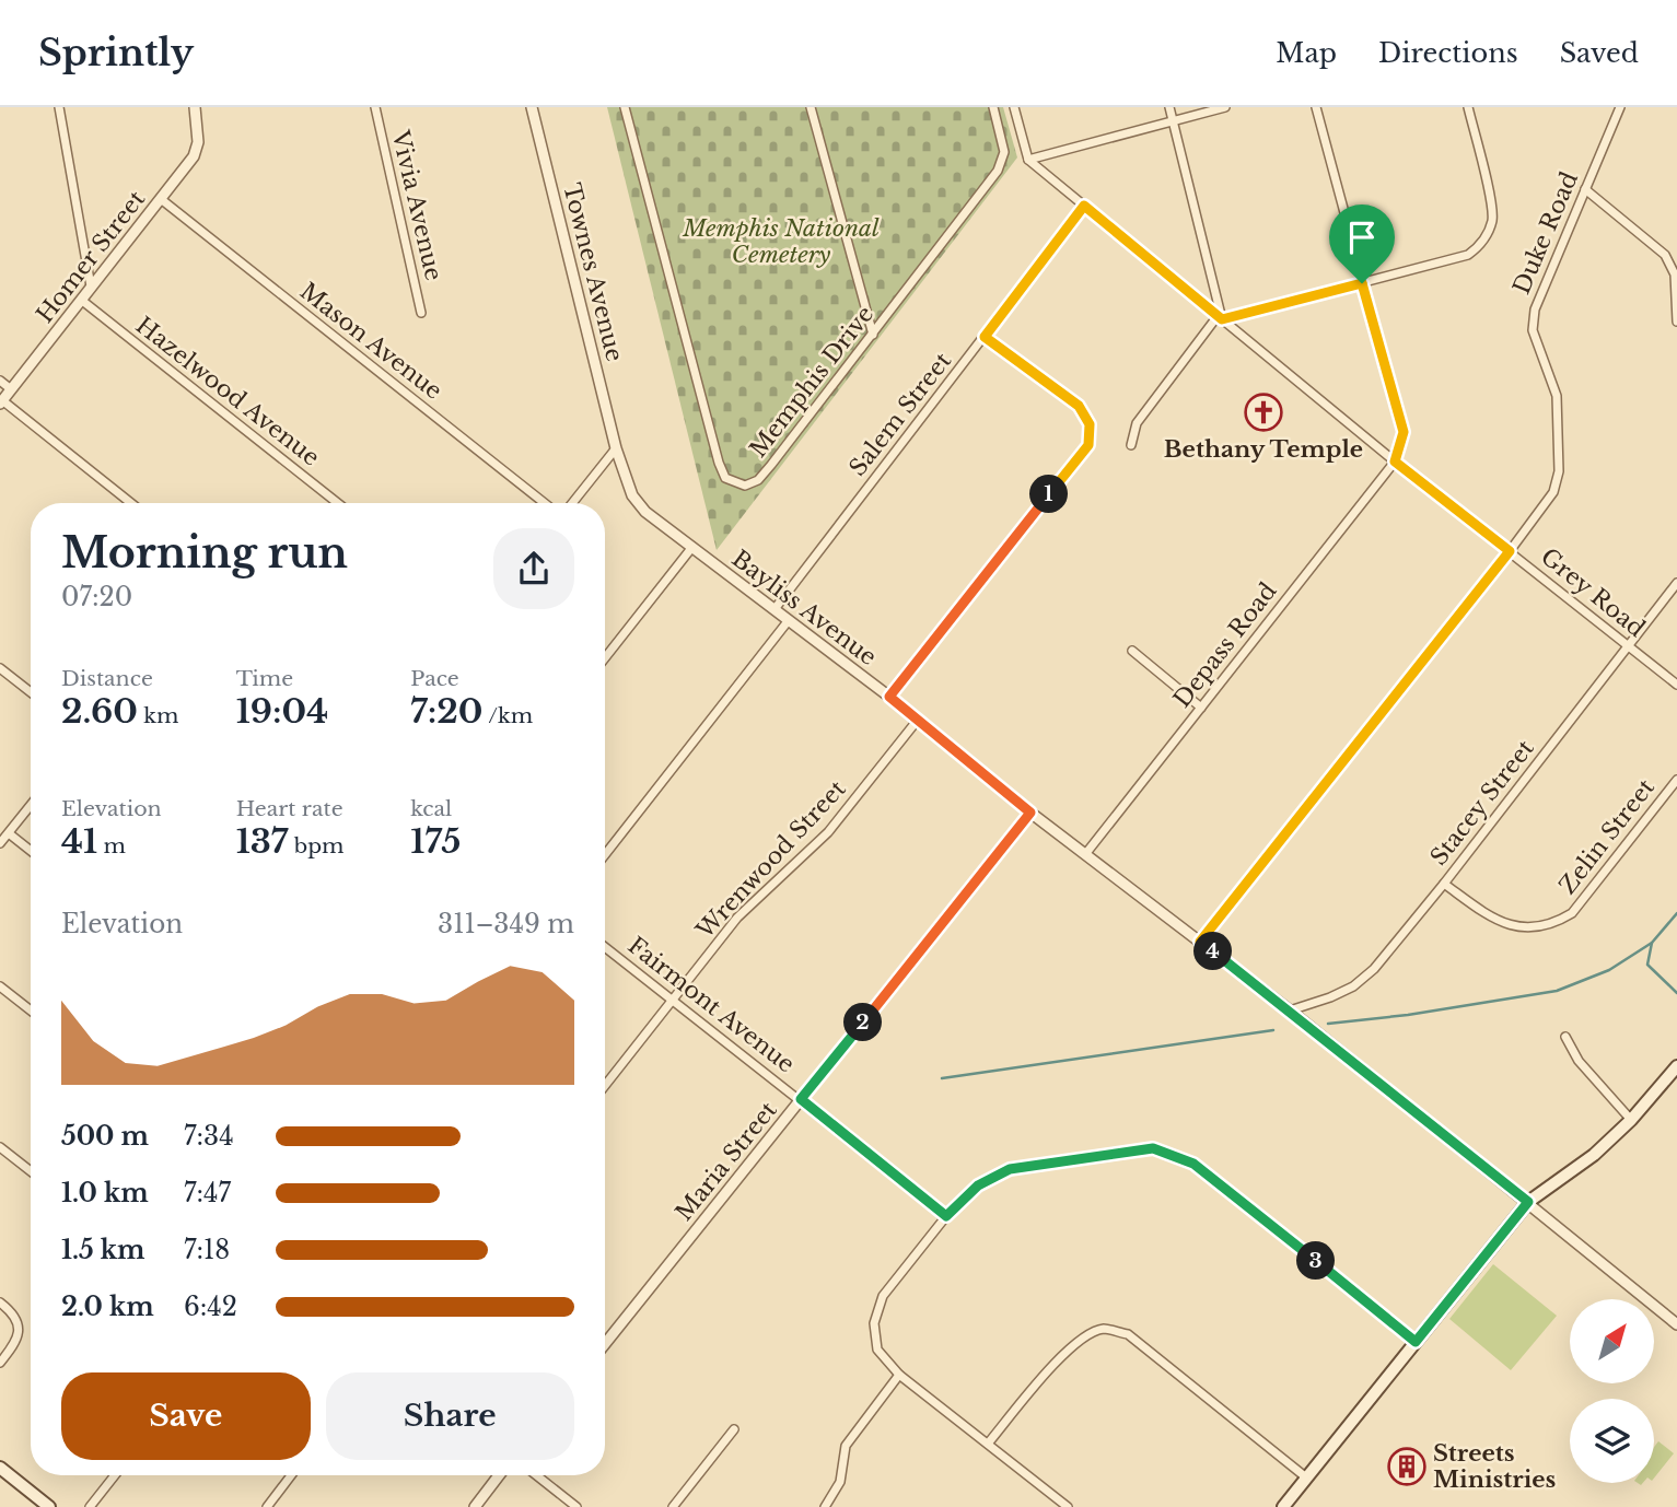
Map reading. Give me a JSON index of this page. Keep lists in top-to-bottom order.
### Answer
{
  "streets": {
    "street": [
      "Vivia Avenue",
      "Duke Road",
      "Homer Street",
      "Townes Avenue",
      "Mason Avenue",
      "Memphis Drive",
      "Hazelwood Avenue",
      "Salem Street",
      "Grey Road",
      "Bayliss Avenue",
      "Depass Road",
      "Stacey Street",
      "Zelin Street",
      "Wrenwood Street",
      "Fairmont Avenue",
      "Maria Street"
    ]
  },
  "crossings": [
    ["Duke Road", "Grey Road"],
    ["Duke Road", "Bayliss Avenue"],
    ["Homer Street", "Mason Avenue"],
    ["Homer Street", "Hazelwood Avenue"],
    ["Townes Avenue", "Bayliss Avenue"],
    ["Salem Street", "Grey Road"],
    ["Salem Street", "Bayliss Avenue"],
    ["Grey Road", "Depass Road"],
    ["Grey Road", "Stacey Street"],
    ["Bayliss Avenue", "Depass Road"],
    ["Bayliss Avenue", "Stacey Street"],
    ["Bayliss Avenue", "Wrenwood Street"],
    ["Bayliss Avenue", "Maria Street"],
    ["Stacey Street", "Zelin Street"],
    ["Wrenwood Street", "Fairmont Avenue"],
    ["Fairmont Avenue", "Maria Street"]
  ],
  "parks": ["Memphis National Cemetery"],
  "places": {
    "church": ["Bethany Temple"],
    "building": ["Streets Ministries"]
  },
  "north": "top right",
  "page": {
    "header": "Sprintly",
    "nav": ["Map", "Directions", "Saved"],
    "pins": [
      "1",
      "4",
      "2",
      "3"
    ],
    "heading": ["Morning run", "07:20"],
    "stats": [
      ["Distance", "2.60 km"],
      ["Time", "19:04"],
      ["Pace", "7:20 /km"],
      ["Elevation", "41 m"],
      ["Heart rate", "137 bpm"],
      ["kcal", "175"]
    ],
    "chart": ["Elevation", "311–349 m"],
    "list": [
      {
        "name": "500 m",
        "note": "7:34"
      },
      {
        "name": "1.0 km",
        "note": "7:47"
      },
      {
        "name": "1.5 km",
        "note": "7:18"
      },
      {
        "name": "2.0 km",
        "note": "6:42"
      }
    ],
    "buttons": ["Save", "Share"]
  }
}
